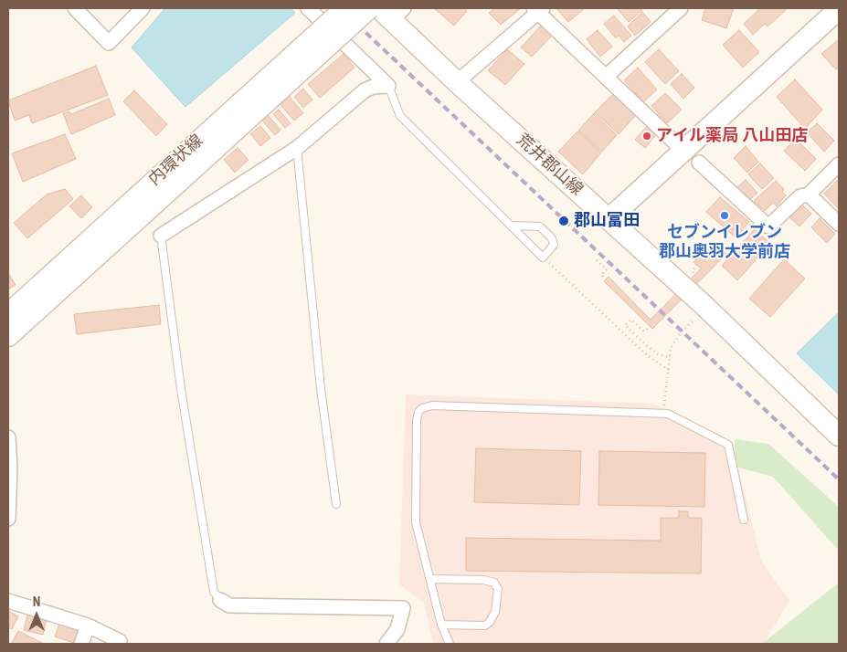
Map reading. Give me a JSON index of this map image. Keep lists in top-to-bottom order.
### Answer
{
  "streets": {
    "street": ["内環状線", "荒井郡山線"]
  },
  "places": ["アイル薬局 八山田店", "セブンイレブン 郡山奥羽大学前店", "郡山富田"],
  "north": "top"
}
